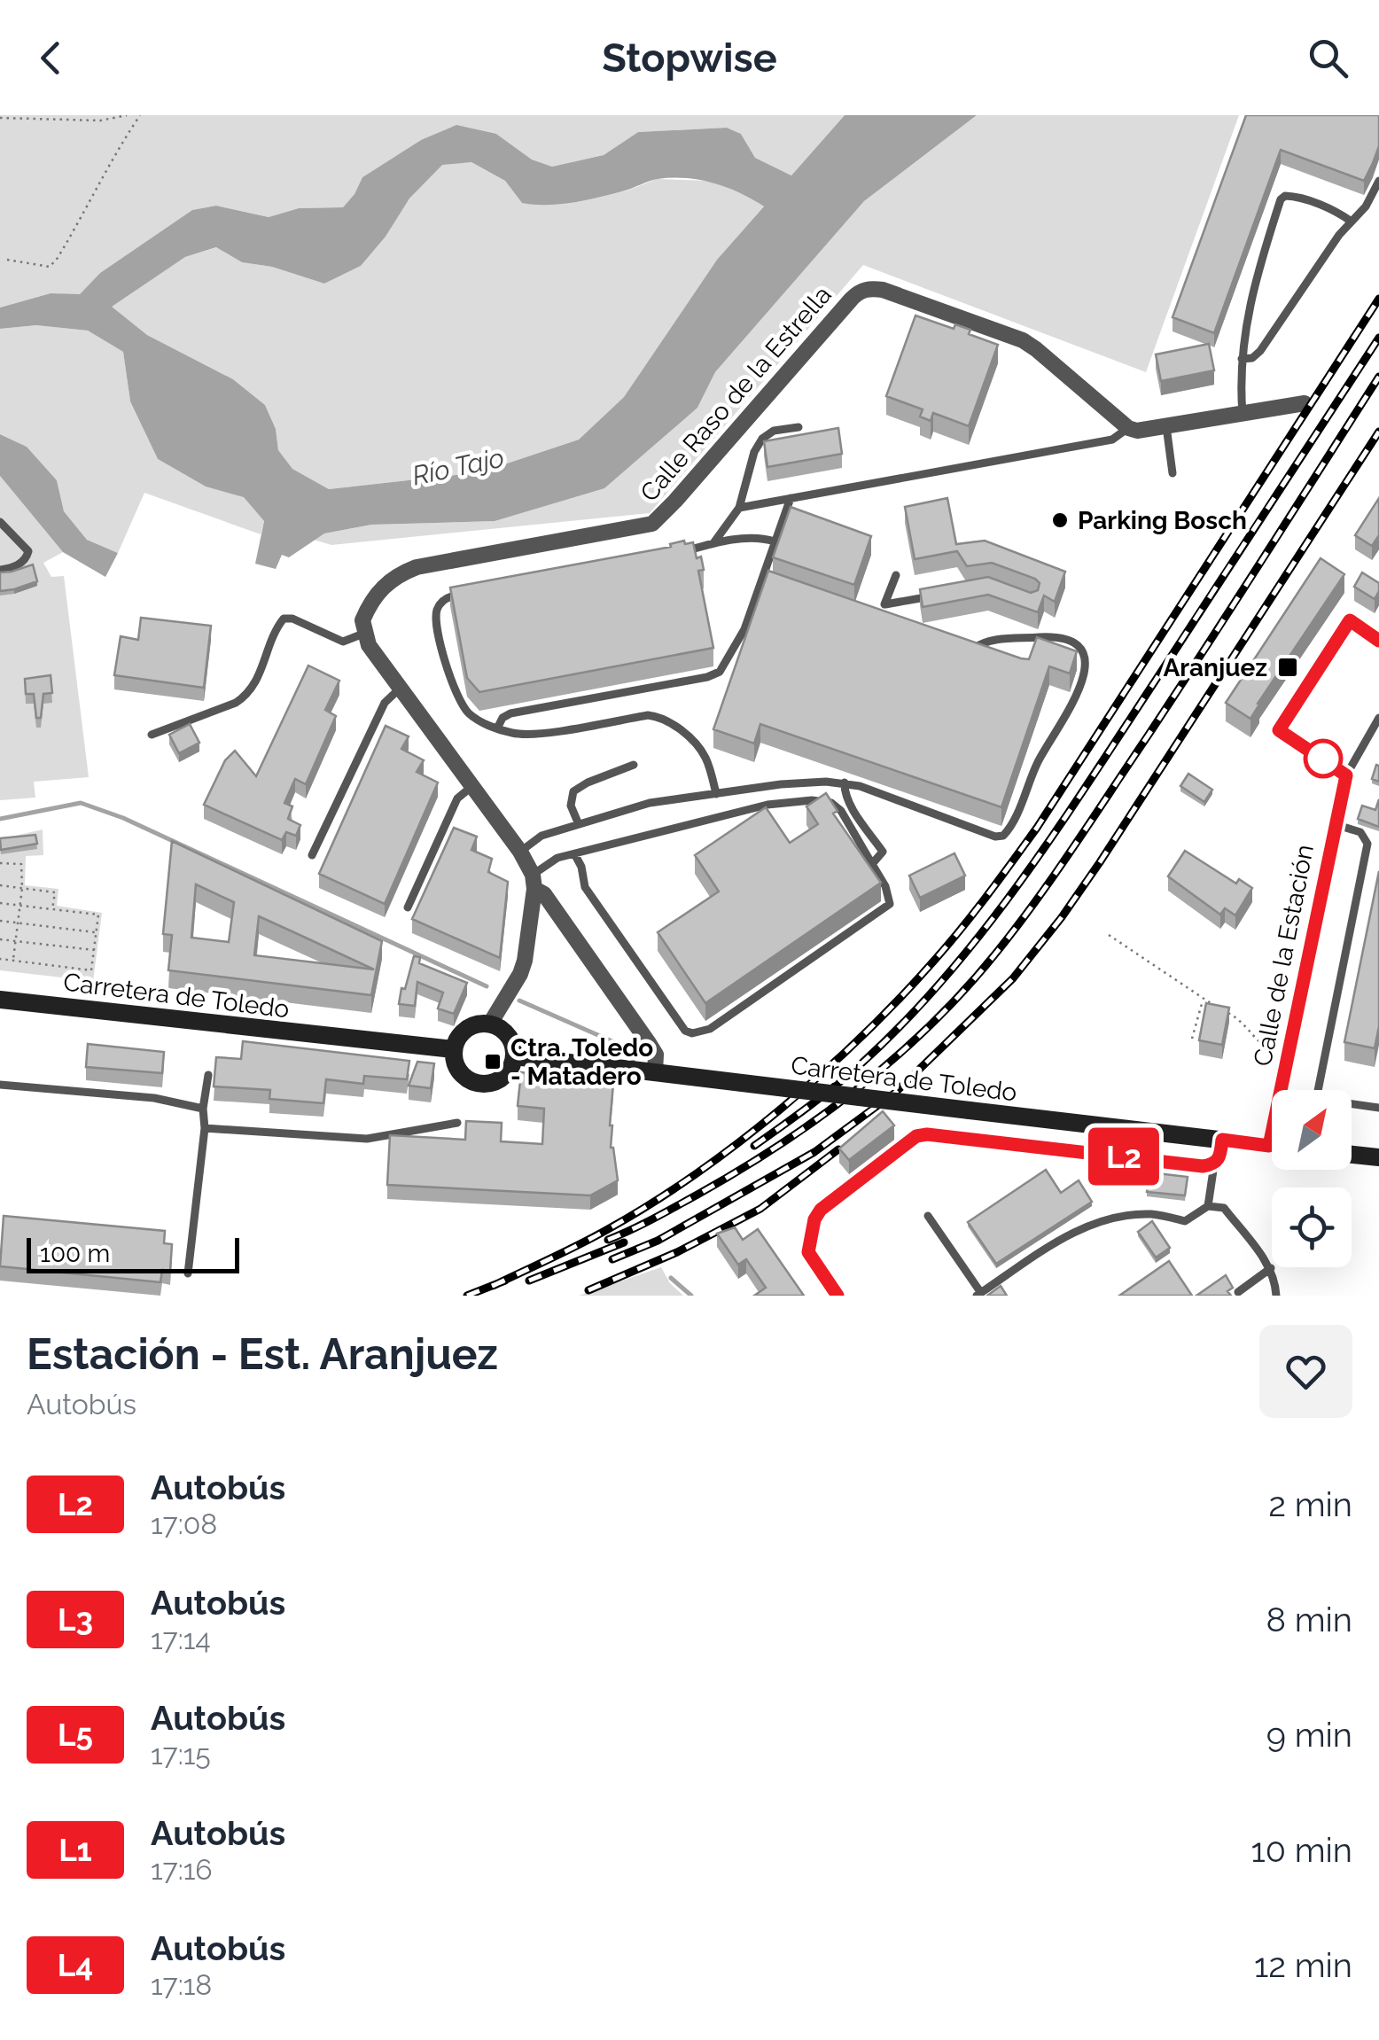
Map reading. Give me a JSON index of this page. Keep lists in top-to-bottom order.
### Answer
{
  "streets": {
    "street": ["Calle Raso de la Estrella", "Calle de la Estación", "Carretera de Toledo"]
  },
  "water": ["Río Tajo"],
  "places": {
    "other": ["Parking Bosch"],
    "transit": ["Aranjuez", "Ctra. Toledo - Matadero"]
  },
  "lines": ["bus line L2"],
  "scale_bar": "100 m",
  "north": "top right",
  "page": {
    "header": "Stopwise",
    "on_map": "L2",
    "scale": "100 m",
    "heading": ["Estación - Est. Aranjuez", "Autobús"],
    "list": [
      {
        "mark": "L2",
        "name": "Autobús",
        "note": "17:08",
        "value": "2 min"
      },
      {
        "mark": "L3",
        "name": "Autobús",
        "note": "17:14",
        "value": "8 min"
      },
      {
        "mark": "L5",
        "name": "Autobús",
        "note": "17:15",
        "value": "9 min"
      },
      {
        "mark": "L1",
        "name": "Autobús",
        "note": "17:16",
        "value": "10 min"
      },
      {
        "mark": "L4",
        "name": "Autobús",
        "note": "17:18",
        "value": "12 min"
      }
    ]
  }
}
